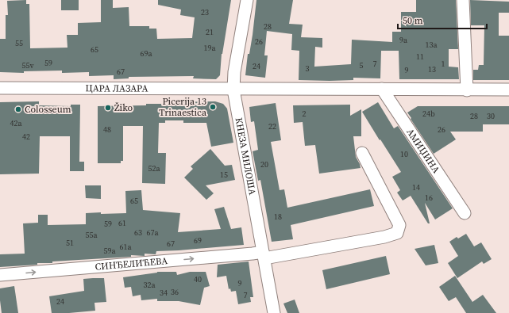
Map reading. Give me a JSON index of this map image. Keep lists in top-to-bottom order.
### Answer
{
  "streets": {
    "street": [
      "ЦАРА ЛАЗАРА",
      "АМИЏИНА",
      "КНЕЗА МИЛОША",
      "СИНЂЕЛИЋЕВА"
    ]
  },
  "crossings": [
    ["ЦАРА ЛАЗАРА", "КНЕЗА МИЛОША"],
    ["КНЕЗА МИЛОША", "СИНЂЕЛИЋЕВА"]
  ],
  "one_way": ["СИНЂЕЛИЋЕВА"],
  "places": ["Picerija 13 Trinaestica", "Žiko", "Colosseum"],
  "house_numbers": [
    "23",
    "28",
    "21",
    "9a",
    "26",
    "55",
    "13a",
    "19a",
    "65",
    "69a",
    "11",
    "59",
    "7",
    "1",
    "55v",
    "5",
    "24",
    "3",
    "13",
    "9",
    "67",
    "2",
    "24b",
    "28",
    "30",
    "42a",
    "22",
    "48",
    "26",
    "42",
    "10",
    "20",
    "52a",
    "15",
    "14",
    "16",
    "65",
    "18",
    "61",
    "59",
    "63",
    "67a",
    "55a",
    "69",
    "51",
    "67",
    "61a",
    "59a",
    "40",
    "9",
    "32a",
    "36",
    "34",
    "7",
    "24"
  ],
  "scale_bar": "50 m"
}
